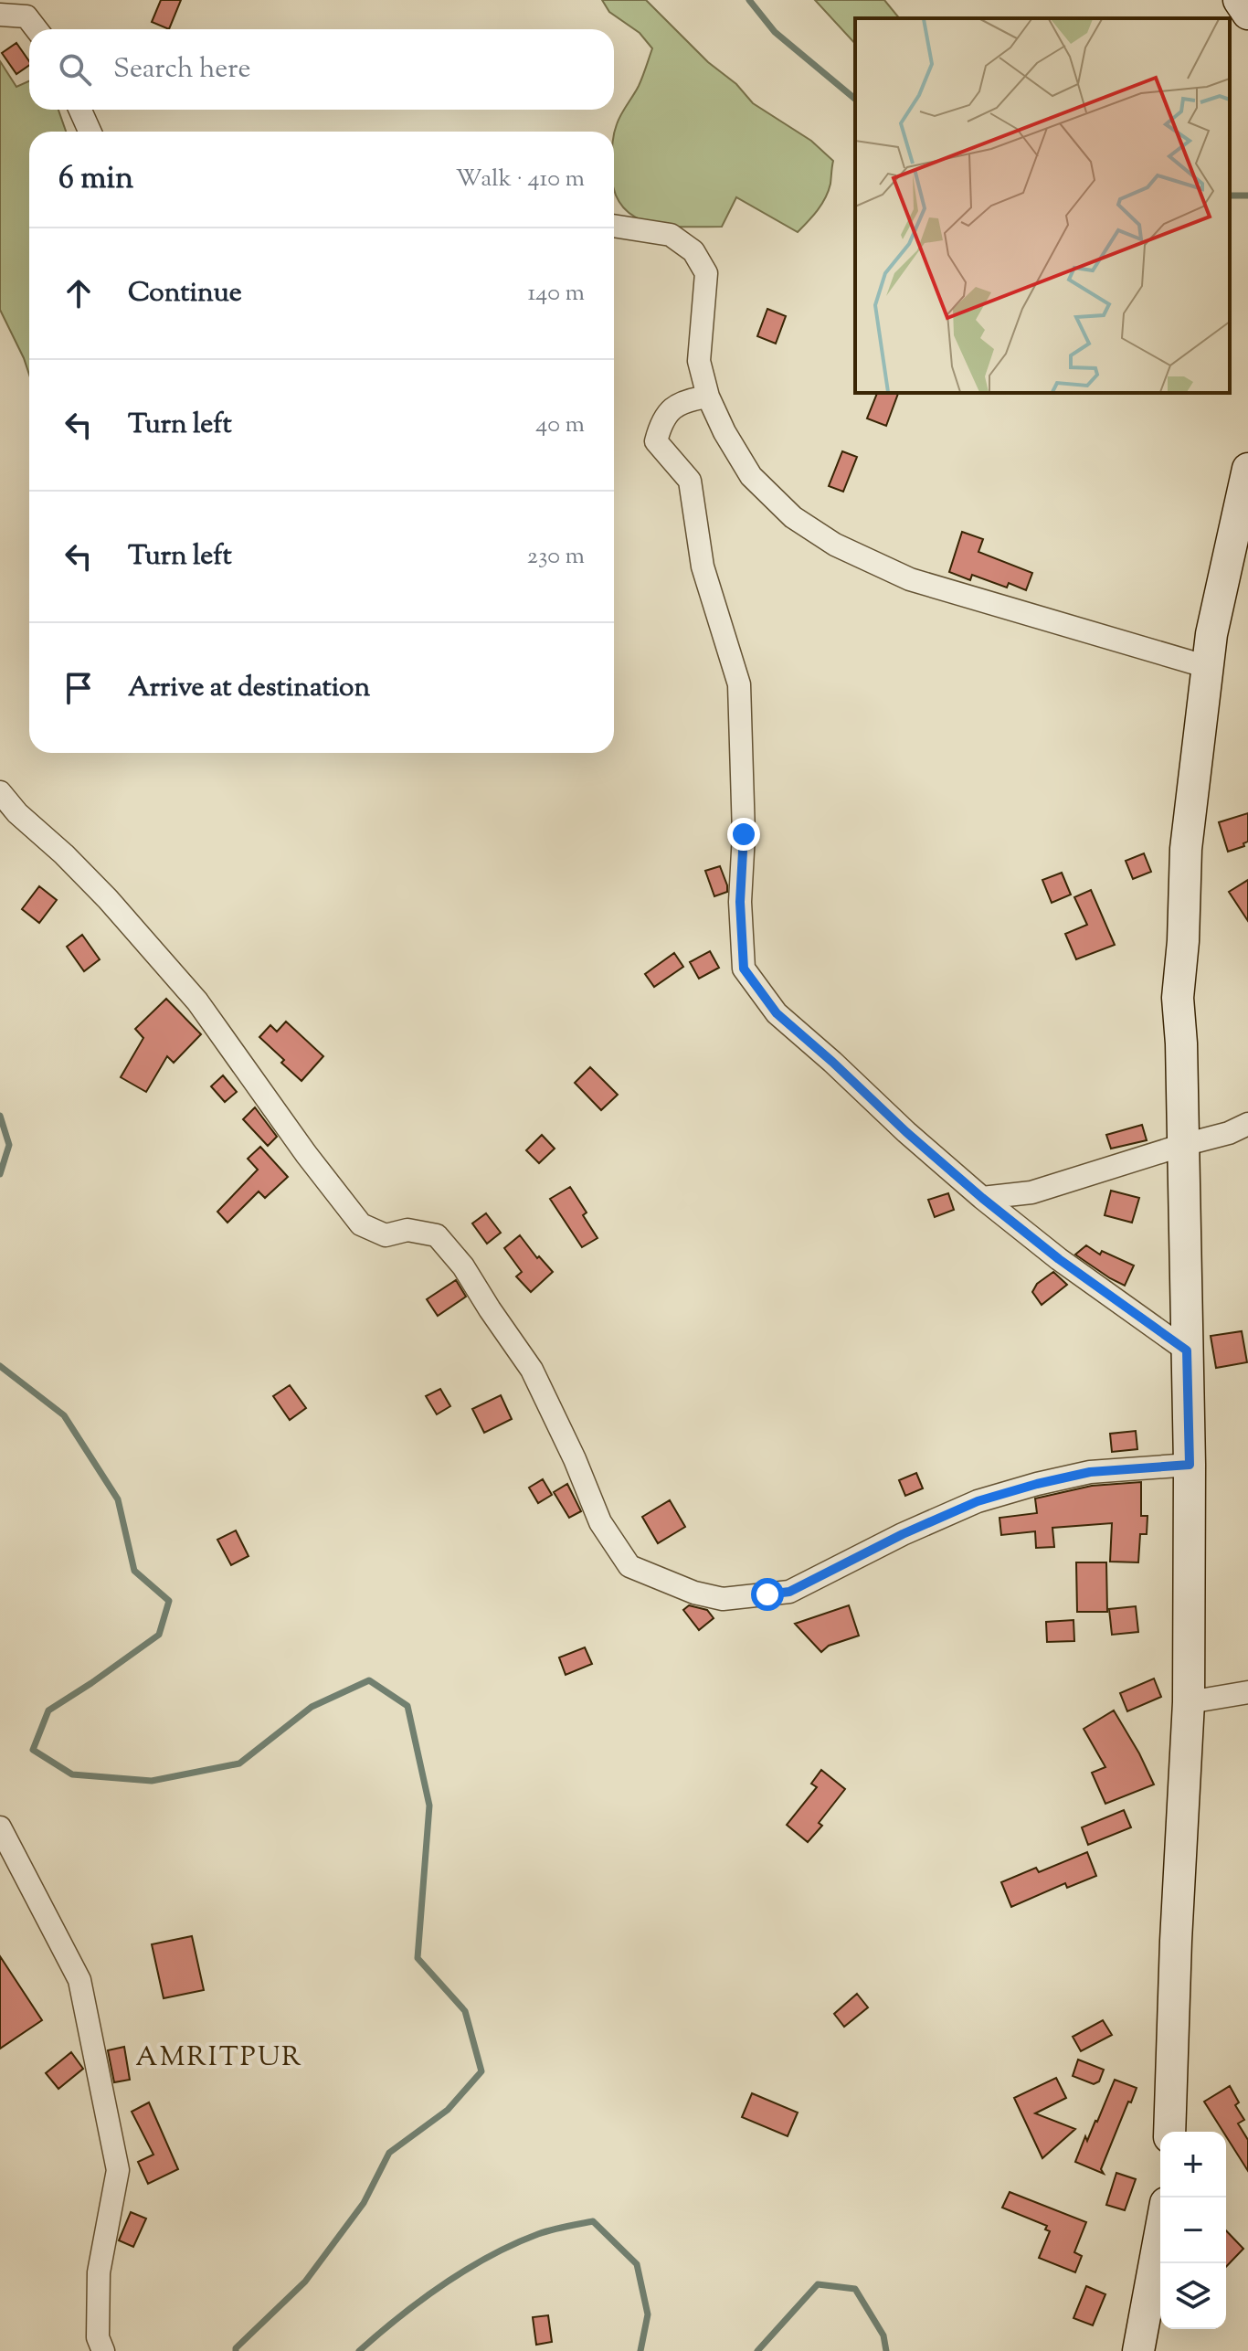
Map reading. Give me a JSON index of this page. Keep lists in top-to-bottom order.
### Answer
{
  "districts": ["AMRITPUR"],
  "page": {
    "search": "Search here",
    "heading": ["6 min", "Walk · 410 m"],
    "list": [
      ["Continue", "140 m"],
      ["Turn left", "40 m"],
      ["Turn left", "230 m"],
      "Arrive at destination"
    ],
    "map_buttons": ["+", "−"]
  }
}
